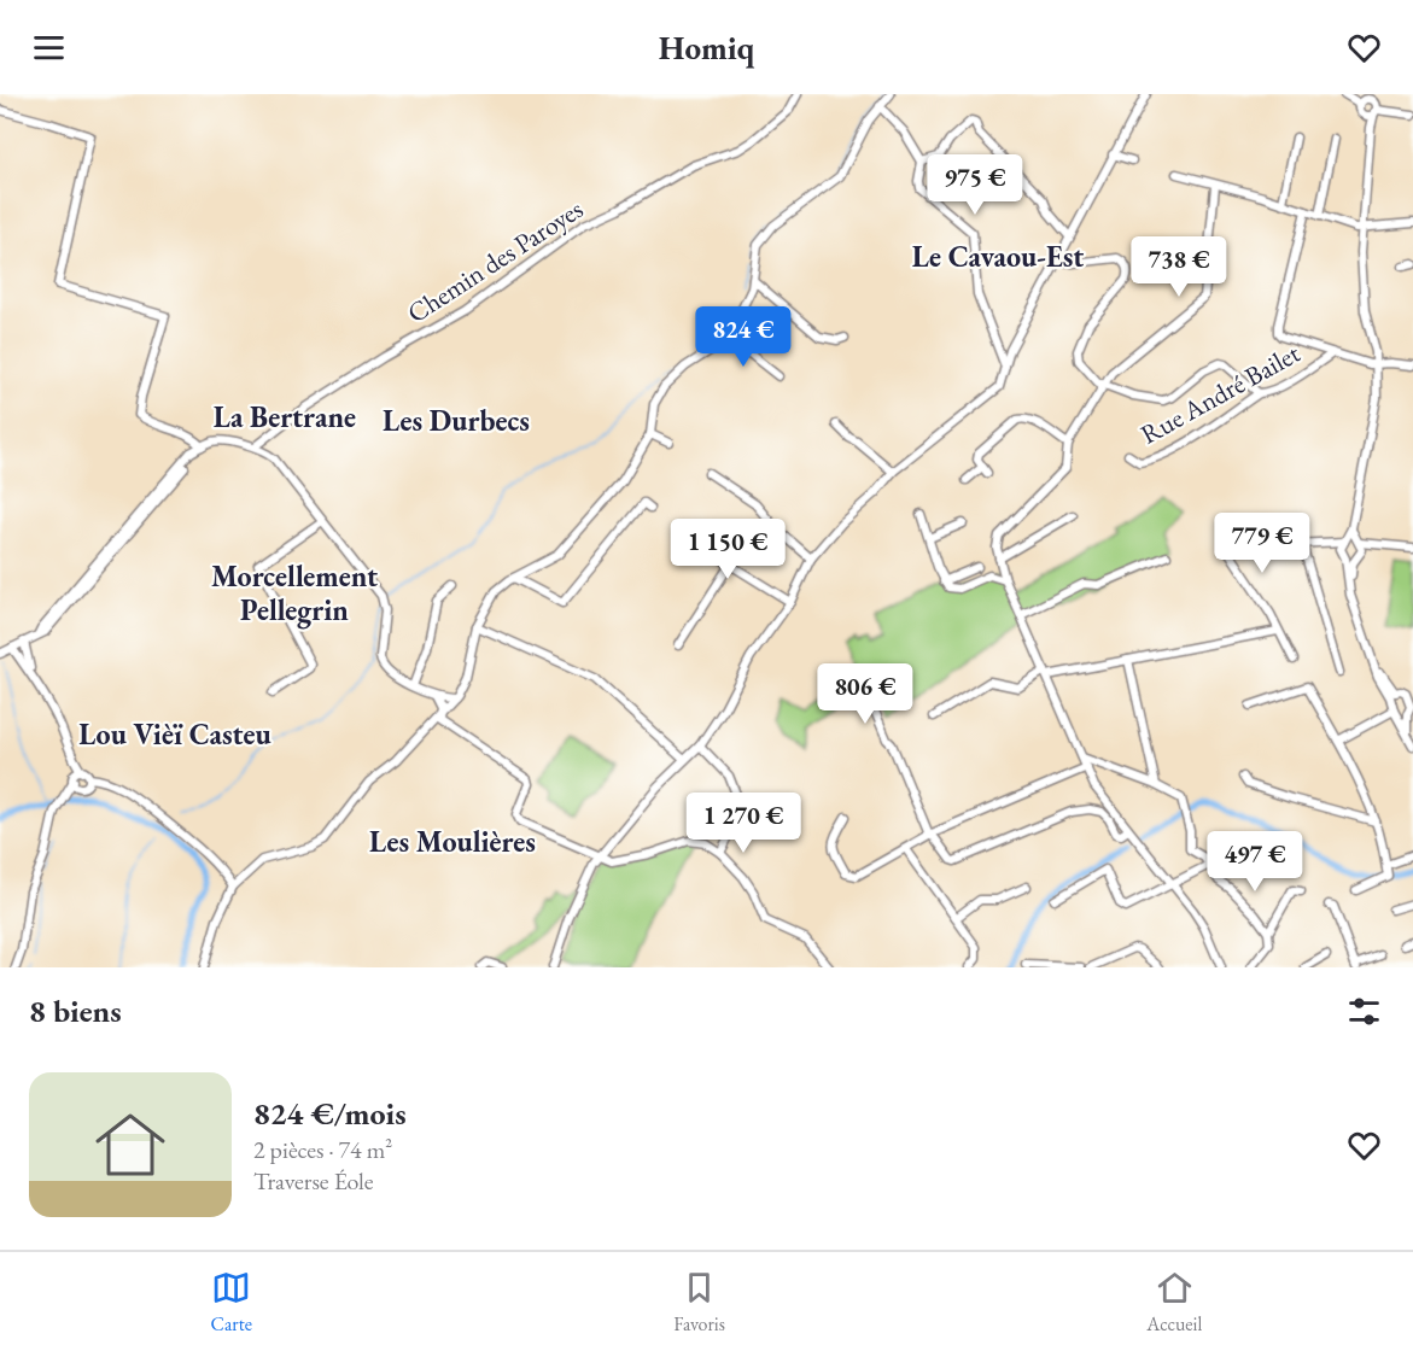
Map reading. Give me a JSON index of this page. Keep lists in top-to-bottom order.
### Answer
{
  "streets": {
    "street": ["Chemin des Paroyes", "Rue André Bailet"]
  },
  "districts": [
    "Le Cavaou-Est",
    "La Bertrane",
    "Les Durbecs",
    "Morcellement Pellegrin",
    "Lou Vièï Casteu",
    "Les Moulières"
  ],
  "page": {
    "header": "Homiq",
    "price": [
      "975 €",
      "738 €",
      "824 €",
      "779 €",
      "1 150 €",
      "806 €",
      "1 270 €",
      "497 €"
    ],
    "heading": "8 biens",
    "list": [
      {
        "name": "824 €/mois",
        "note": "2 pièces · 74 m² · Traverse Éole"
      }
    ],
    "tabs": ["Carte", "Favoris", "Accueil"]
  }
}
